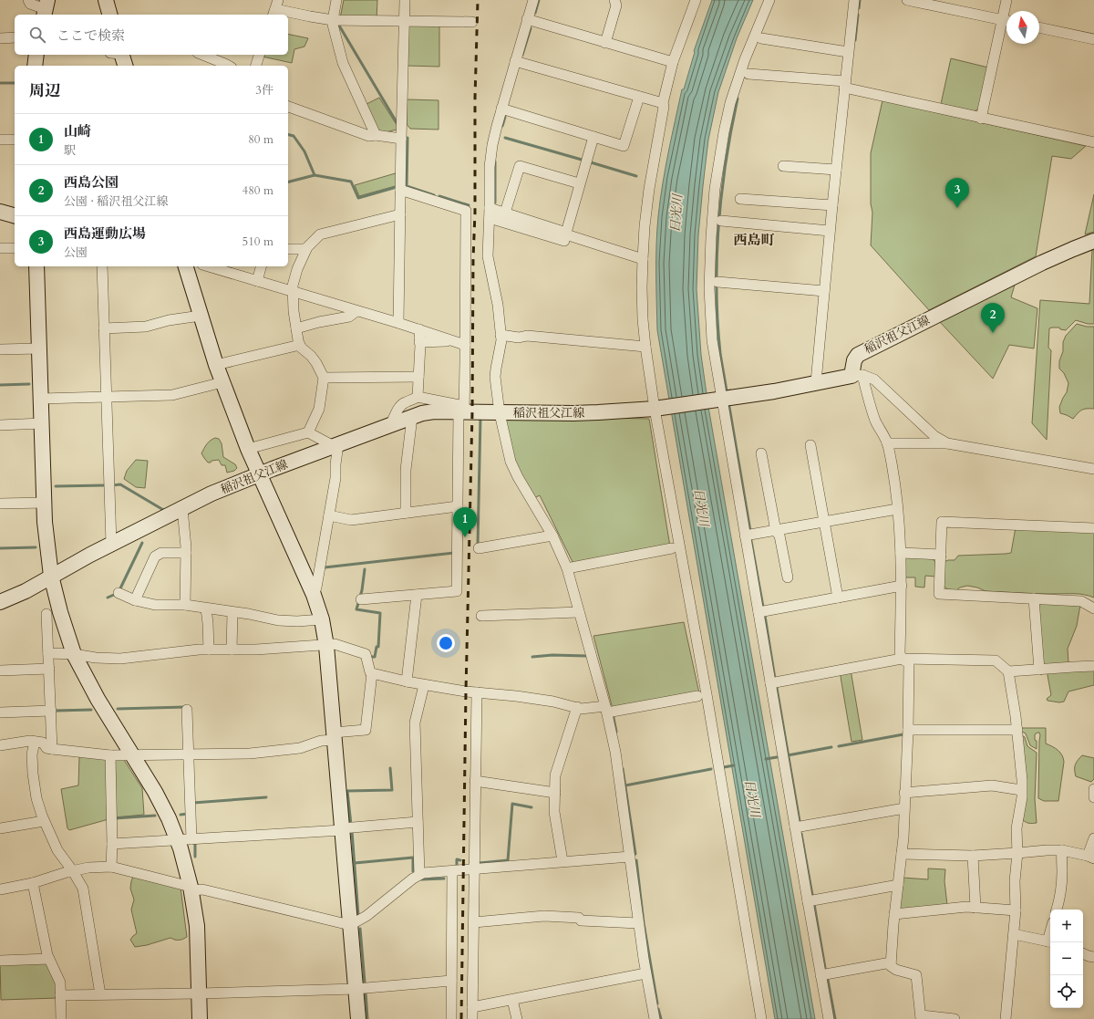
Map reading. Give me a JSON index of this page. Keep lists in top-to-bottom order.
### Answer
{
  "streets": {
    "street": ["稲沢祖父江線"]
  },
  "districts": ["西島町"],
  "water": ["日光川"],
  "north": "top",
  "page": {
    "search": "ここで検索",
    "heading": ["周辺", "3件"],
    "list": [
      {
        "mark": "1",
        "name": "山崎",
        "note": "駅",
        "value": "80 m"
      },
      {
        "mark": "2",
        "name": "西島公園",
        "note": "公園 · 稲沢祖父江線",
        "value": "480 m"
      },
      {
        "mark": "3",
        "name": "西島運動広場",
        "note": "公園",
        "value": "510 m"
      }
    ],
    "pins": ["3", "2", "1"],
    "map_buttons": ["+", "−"]
  }
}
